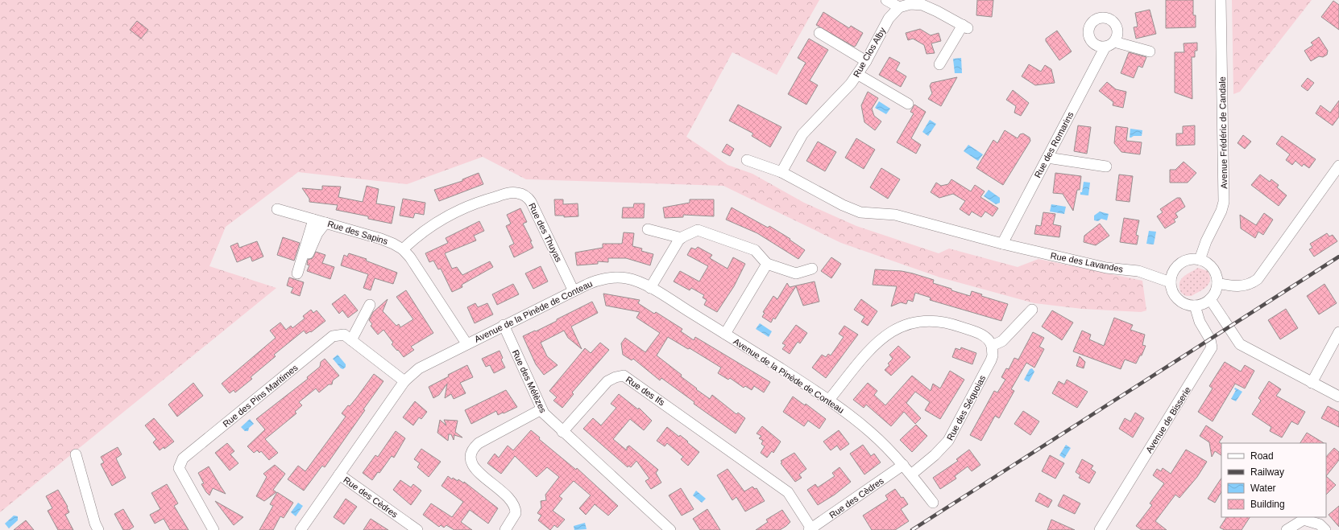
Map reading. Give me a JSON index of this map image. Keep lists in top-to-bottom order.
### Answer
{
  "streets": {
    "street": [
      "Rue Clos Alby",
      "Avenue Frédéric de Candale",
      "Rue des Romarins",
      "Rue des Sapins",
      "Rue des Thuyas",
      "Rue des Lavandes",
      "Avenue de la Pinède de Conteau",
      "Rue des Mélèzes",
      "Rue des Ifs",
      "Rue des Pins Maritimes",
      "Rue des Séquoias",
      "Avenue de Bisserie",
      "Rue des Cèdres"
    ]
  },
  "crossings": [
    ["Avenue Frédéric de Candale", "Rue des Lavandes"],
    ["Avenue Frédéric de Candale", "Avenue de Bisserie"],
    ["Rue des Romarins", "Rue des Lavandes"],
    ["Rue des Sapins", "Rue des Thuyas"],
    ["Rue des Sapins", "Avenue de la Pinède de Conteau"],
    ["Rue des Thuyas", "Avenue de la Pinède de Conteau"],
    ["Rue des Lavandes", "Avenue de Bisserie"],
    ["Avenue de la Pinède de Conteau", "Rue des Mélèzes"],
    ["Avenue de la Pinède de Conteau", "Rue des Pins Maritimes"],
    ["Avenue de la Pinède de Conteau", "Rue des Séquoias"],
    ["Avenue de la Pinède de Conteau", "Rue des Cèdres"],
    ["Rue des Mélèzes", "Rue des Ifs"],
    ["Rue des Ifs", "Rue des Cèdres"]
  ],
  "legend": [
    "Road",
    "Railway",
    "Water",
    "Building"
  ]
}
